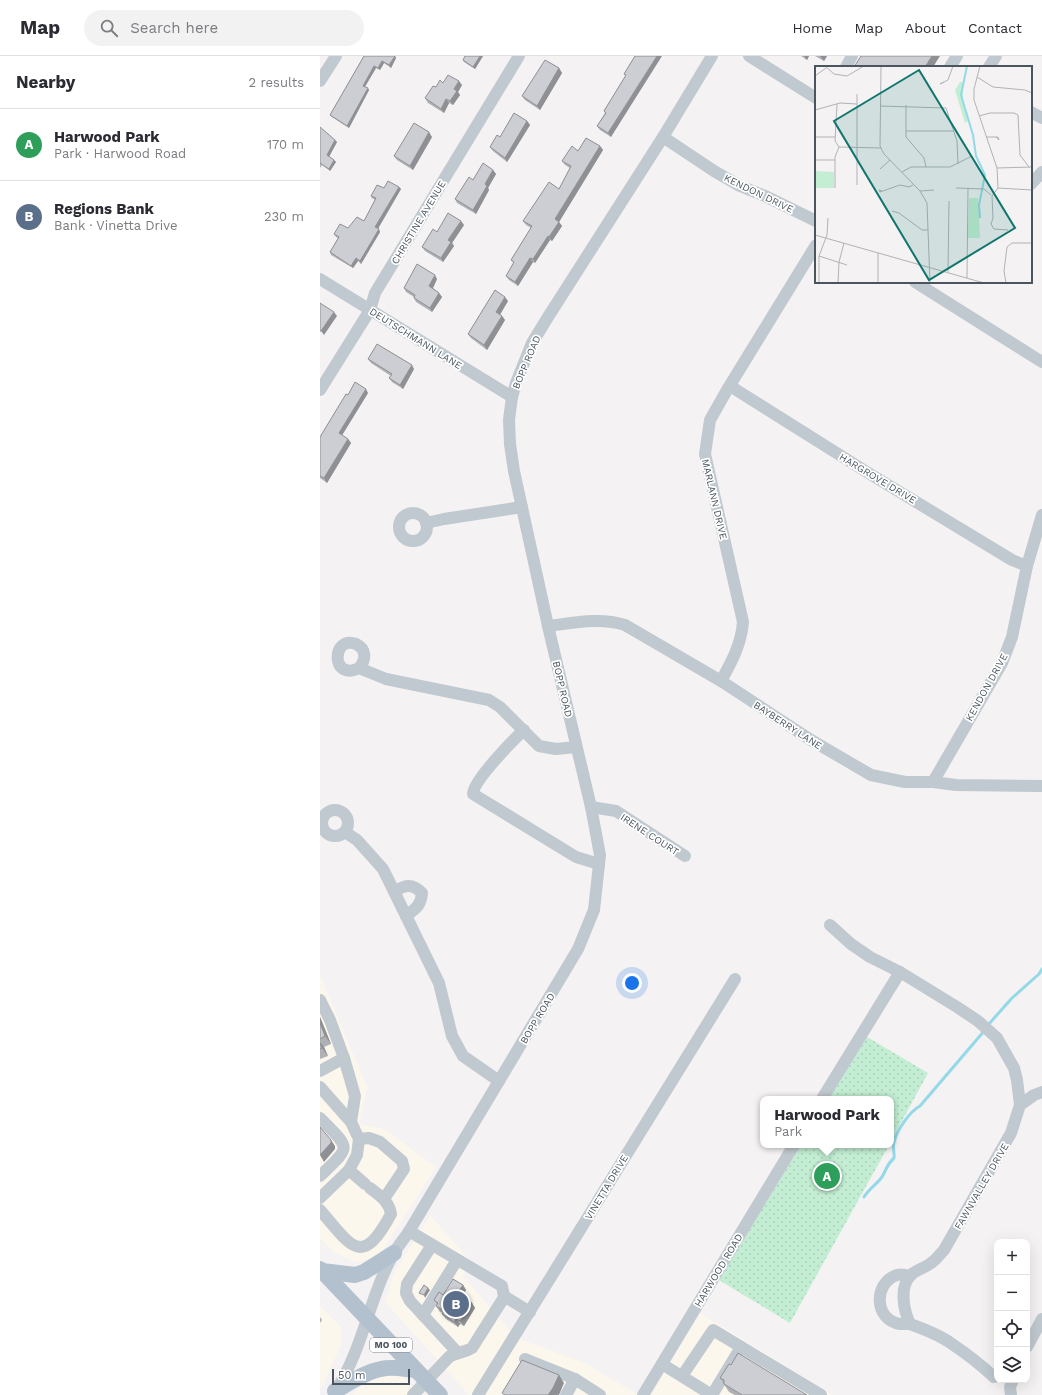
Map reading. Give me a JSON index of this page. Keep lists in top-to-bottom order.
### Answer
{
  "streets": {
    "main road": ["MO 100"],
    "street": [
      "KENDON DRIVE",
      "CHRISTINE AVENUE",
      "DEUTSCHMANN LANE",
      "BOPP ROAD",
      "HARGROVE DRIVE",
      "MARLANN DRIVE",
      "BAYBERRY LANE",
      "IRENE COURT",
      "FAWNVALLEY DRIVE",
      "VINETTA DRIVE",
      "HARWOOD ROAD"
    ]
  },
  "crossings": [
    ["KENDON DRIVE", "BOPP ROAD"],
    ["KENDON DRIVE", "HARGROVE DRIVE"],
    ["KENDON DRIVE", "BAYBERRY LANE"],
    ["CHRISTINE AVENUE", "DEUTSCHMANN LANE"],
    ["DEUTSCHMANN LANE", "BOPP ROAD"],
    ["BOPP ROAD", "BAYBERRY LANE"],
    ["BOPP ROAD", "IRENE COURT"],
    ["BOPP ROAD", "MO 100"],
    ["HARGROVE DRIVE", "MARLANN DRIVE"],
    ["MARLANN DRIVE", "BAYBERRY LANE"]
  ],
  "scale_bar": "50 m",
  "page": {
    "header": "Map",
    "search": "Search here",
    "nav": [
      "Home",
      "Map",
      "About",
      "Contact"
    ],
    "heading": ["Nearby", "2 results"],
    "list": [
      {
        "mark": "A",
        "name": "Harwood Park",
        "note": "Park · Harwood Road",
        "value": "170 m"
      },
      {
        "mark": "B",
        "name": "Regions Bank",
        "note": "Bank · Vinetta Drive",
        "value": "230 m"
      }
    ],
    "popup": ["Harwood Park", "Park"],
    "pins": ["A", "B"],
    "map_buttons": ["+", "−"],
    "scale": "50 m"
  }
}
